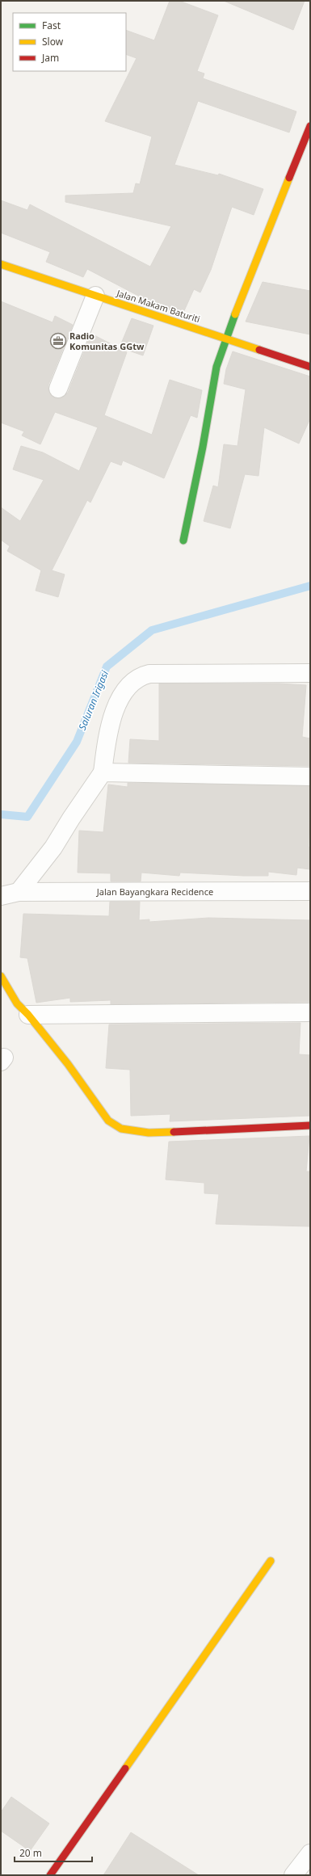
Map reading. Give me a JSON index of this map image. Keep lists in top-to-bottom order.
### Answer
{
  "streets": {
    "street": ["Jalan Makam Baturiti", "Jalan Bayangkara Recidence"]
  },
  "water": ["Saluran Irigasi"],
  "places": {
    "office": ["Radio Komunitas GGtw"]
  },
  "legend": ["Fast", "Slow", "Jam"],
  "scale_bar": "20 m"
}
